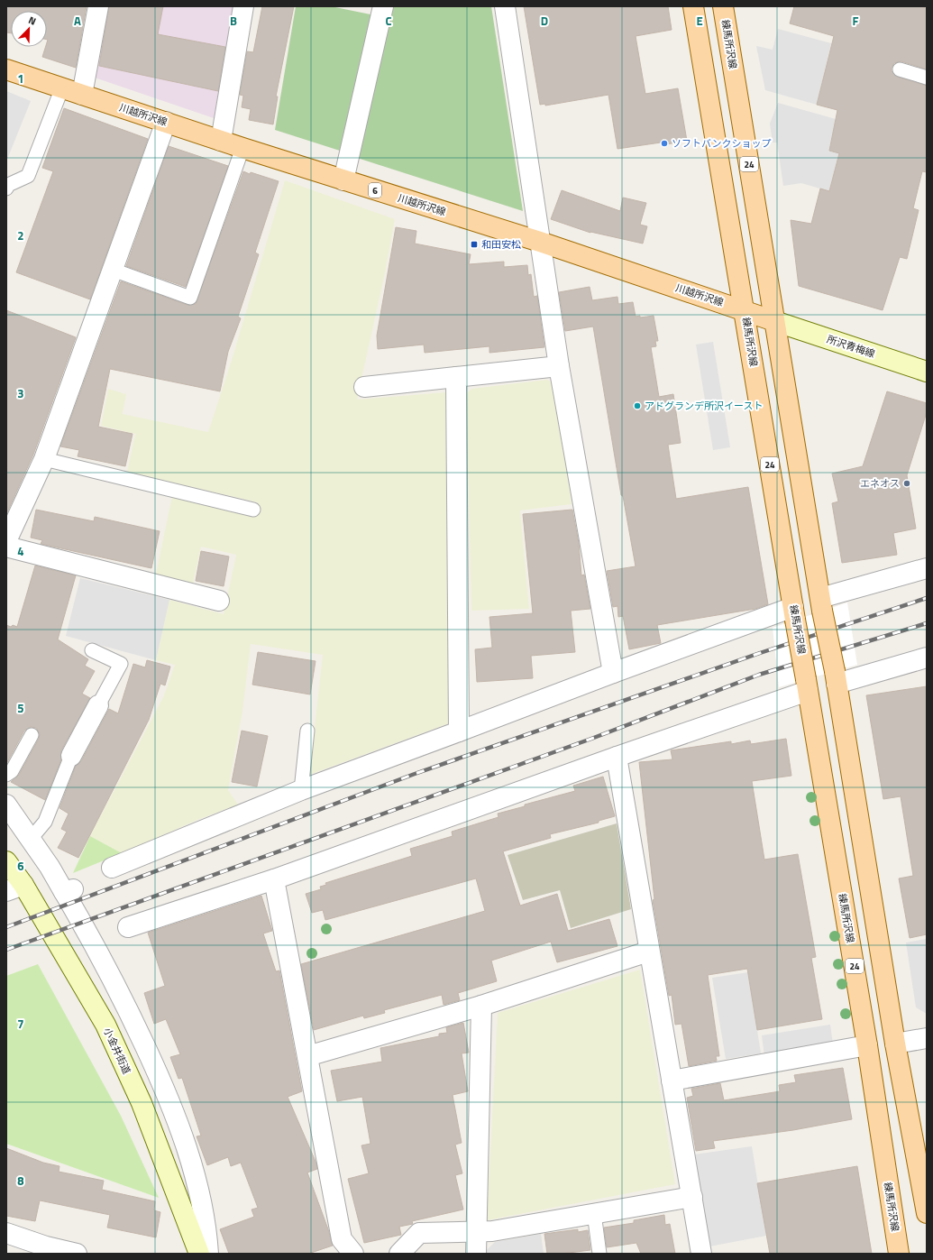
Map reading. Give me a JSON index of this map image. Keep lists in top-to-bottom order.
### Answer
{
  "streets": {
    "main road": [
      "練馬所沢線",
      "川越所沢線",
      "24",
      "6"
    ],
    "street": ["所沢青梅線", "小金井街道"]
  },
  "crossings": [
    ["練馬所沢線", "川越所沢線"],
    ["練馬所沢線", "所沢青梅線"],
    ["川越所沢線", "所沢青梅線"]
  ],
  "places": {
    "other": ["ソフトバンクショップ", "アドグランデ所沢イースト", "エネオス"],
    "transit": ["和田安松"]
  },
  "north": "top right",
  "grid": {
    "columns": [
      "A",
      "B",
      "C",
      "D",
      "E",
      "F"
    ],
    "rows": [
      "1",
      "2",
      "3",
      "4",
      "5",
      "6",
      "7",
      "8"
    ]
  }
}
